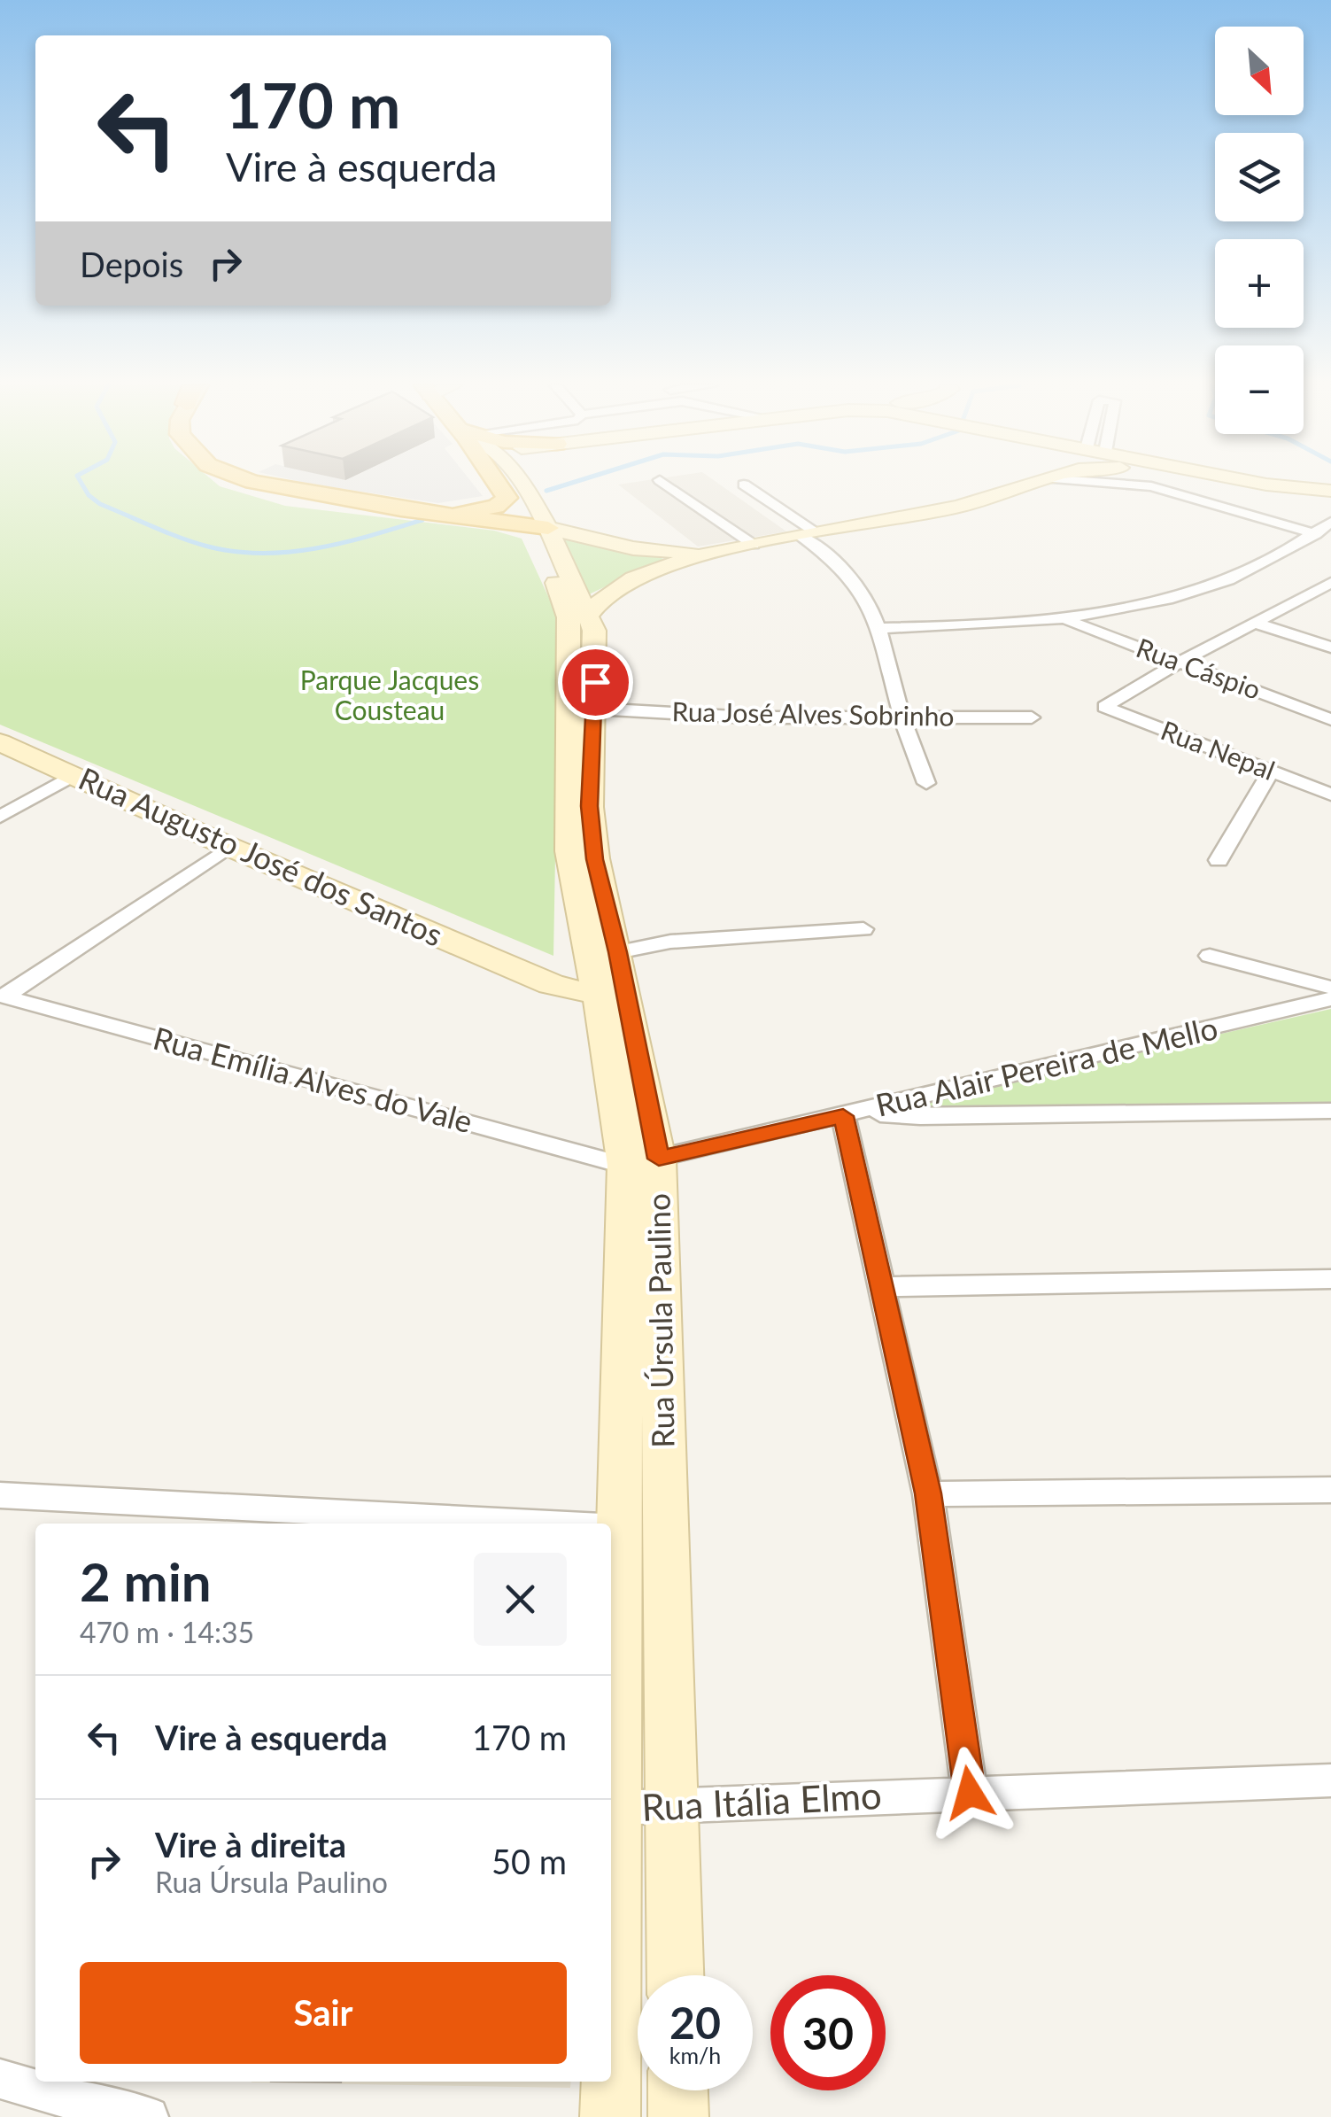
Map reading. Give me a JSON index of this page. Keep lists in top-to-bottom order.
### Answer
{
  "streets": {
    "main road": ["Rua Augusto José dos Santos", "Rua Úrsula Paulino"],
    "street": [
      "Rua Cáspio",
      "Rua José Alves Sobrinho",
      "Rua Nepal",
      "Rua Alair Pereira de Mello",
      "Rua Emília Alves do Vale",
      "Rua Itália Elmo"
    ]
  },
  "crossings": [
    ["Rua Cáspio", "Rua Nepal"],
    ["Rua José Alves Sobrinho", "Rua Úrsula Paulino"],
    ["Rua Augusto José dos Santos", "Rua Úrsula Paulino"],
    ["Rua Alair Pereira de Mello", "Rua Emília Alves do Vale"],
    ["Rua Alair Pereira de Mello", "Rua Úrsula Paulino"],
    ["Rua Emília Alves do Vale", "Rua Úrsula Paulino"],
    ["Rua Úrsula Paulino", "Rua Itália Elmo"]
  ],
  "parks": ["Parque Jacques Cousteau"],
  "north": "bottom right",
  "page": {
    "map_buttons": ["+", "−"],
    "turn": ["170 m", "Vire à esquerda"],
    "then": "Depois",
    "heading": ["2 min", "470 m · 14:35"],
    "list": [
      {
        "name": "Vire à esquerda",
        "value": "170 m"
      },
      {
        "name": "Vire à direita",
        "note": "Rua Úrsula Paulino",
        "value": "50 m"
      }
    ],
    "buttons": "Sair",
    "speed": "20 km/h",
    "limit": "30"
  }
}
